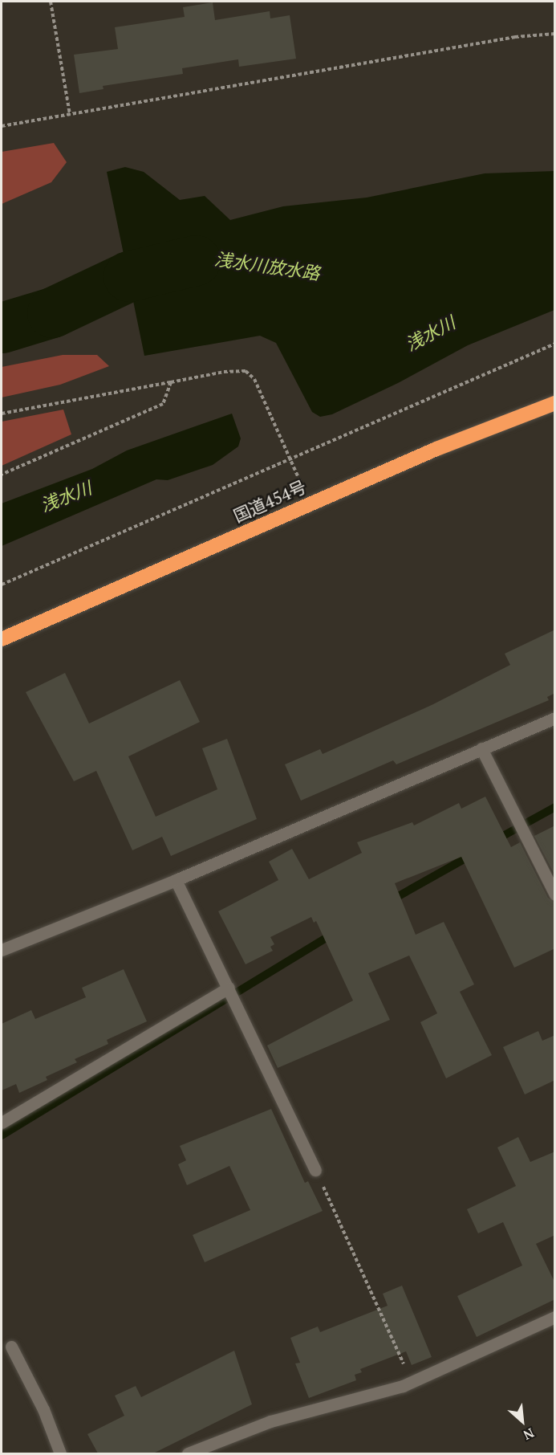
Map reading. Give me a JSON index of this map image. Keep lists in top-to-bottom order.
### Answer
{
  "streets": {
    "highway": ["国道454号"]
  },
  "water": ["浅水川放水路", "浅水川"],
  "north": "bottom right"
}
